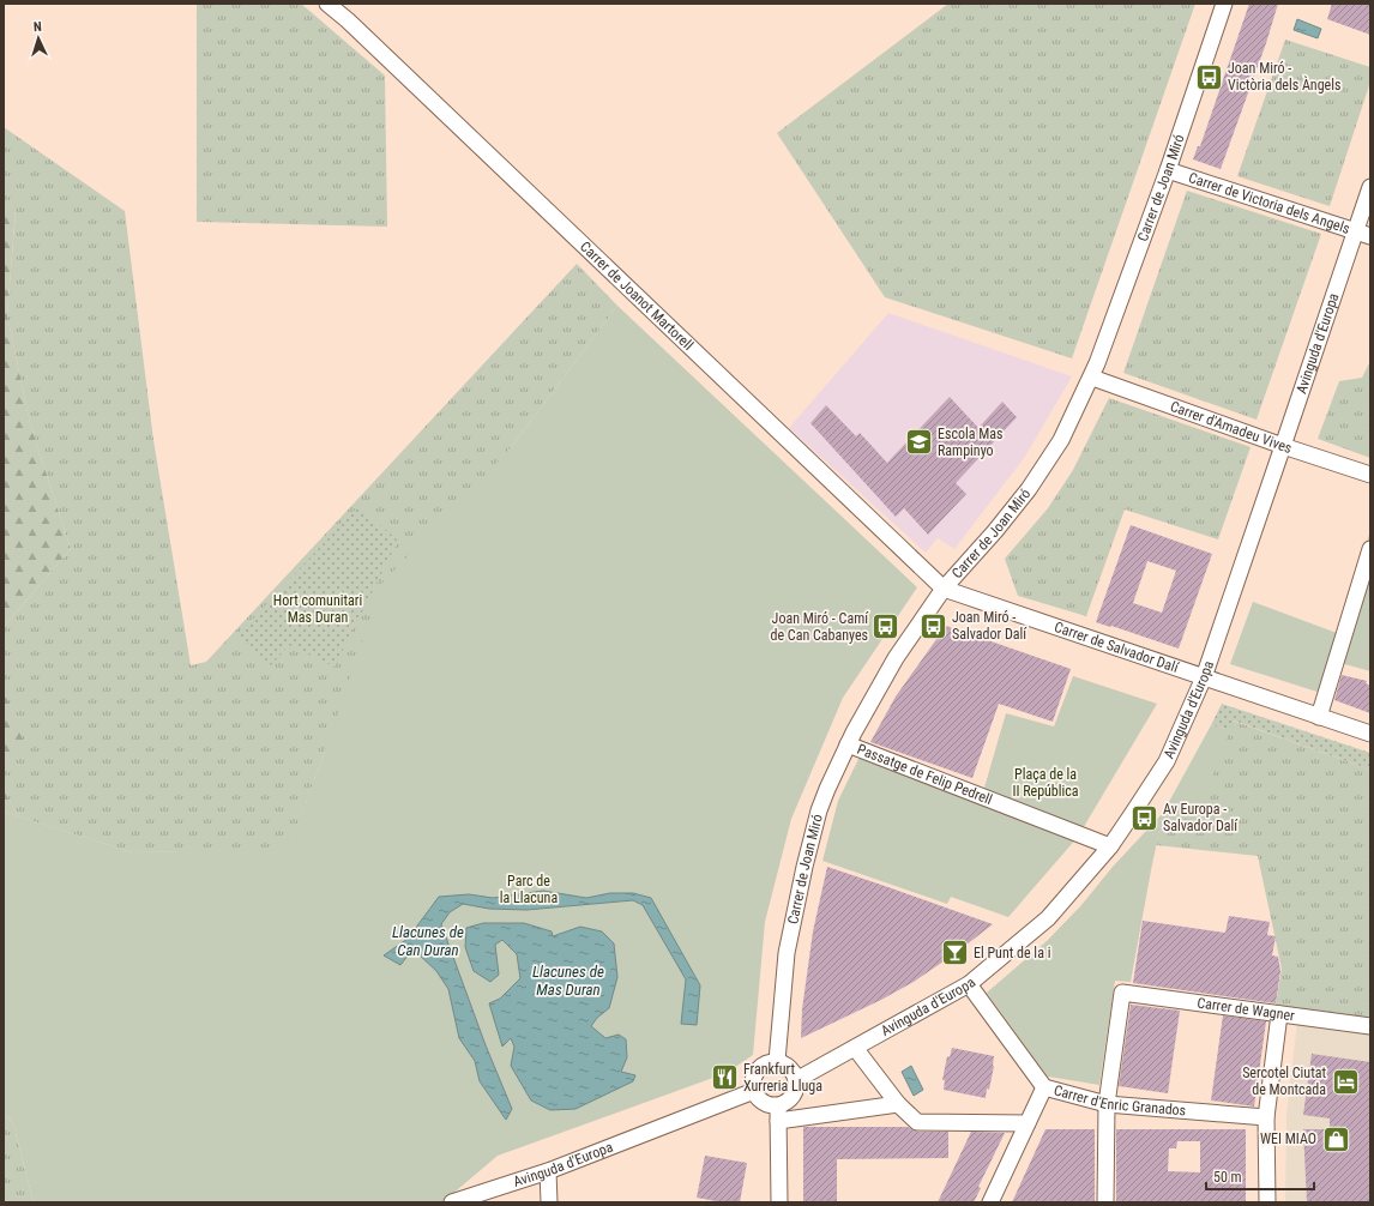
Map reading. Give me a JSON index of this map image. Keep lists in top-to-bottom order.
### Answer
{
  "streets": {
    "street": [
      "Carrer de Joan Miró",
      "Carrer de Victoria dels Angels",
      "Carrer de Joanot Martorell",
      "Avinguda d'Europa",
      "Carrer d'Amadeu Vives",
      "Carrer de Salvador Dalí",
      "Passatge de Felip Pedrell",
      "Carrer de Wagner",
      "Carrer d'Enric Granados"
    ]
  },
  "crossings": [
    ["Carrer de Joan Miró", "Carrer de Victoria dels Angels"],
    ["Carrer de Joan Miró", "Carrer de Joanot Martorell"],
    ["Carrer de Joan Miró", "Avinguda d'Europa"],
    ["Carrer de Joan Miró", "Carrer d'Amadeu Vives"],
    ["Carrer de Joan Miró", "Carrer de Salvador Dalí"],
    ["Carrer de Joan Miró", "Passatge de Felip Pedrell"],
    ["Carrer de Victoria dels Angels", "Avinguda d'Europa"],
    ["Carrer de Joanot Martorell", "Carrer de Salvador Dalí"],
    ["Avinguda d'Europa", "Carrer d'Amadeu Vives"],
    ["Avinguda d'Europa", "Carrer de Salvador Dalí"],
    ["Avinguda d'Europa", "Passatge de Felip Pedrell"],
    ["Avinguda d'Europa", "Carrer d'Enric Granados"],
    ["Carrer de Wagner", "Carrer d'Enric Granados"]
  ],
  "water": ["Llacunes de Can Duran", "Llacunes de Mas Duran"],
  "parks": ["Hort comunitari Mas Duran", "Plaça de la II República", "Parc de la Llacuna"],
  "places": {
    "bus stop": [
      "Joan Miró - Victòria dels Àngels",
      "Joan Miró - Salvador Dalí",
      "Joan Miró - Camí de Can Cabanyes",
      "Av Europa - Salvador Dalí"
    ],
    "school or university": ["Escola Mas Rampinyo"],
    "bar": ["El Punt de la i"],
    "restaurant": ["Frankfurt Xurreria Lluga"],
    "hotel": ["Sercotel Ciutat de Montcada"],
    "shop": ["WEI MIAO"]
  },
  "scale_bar": "50 m",
  "north": "top"
}
